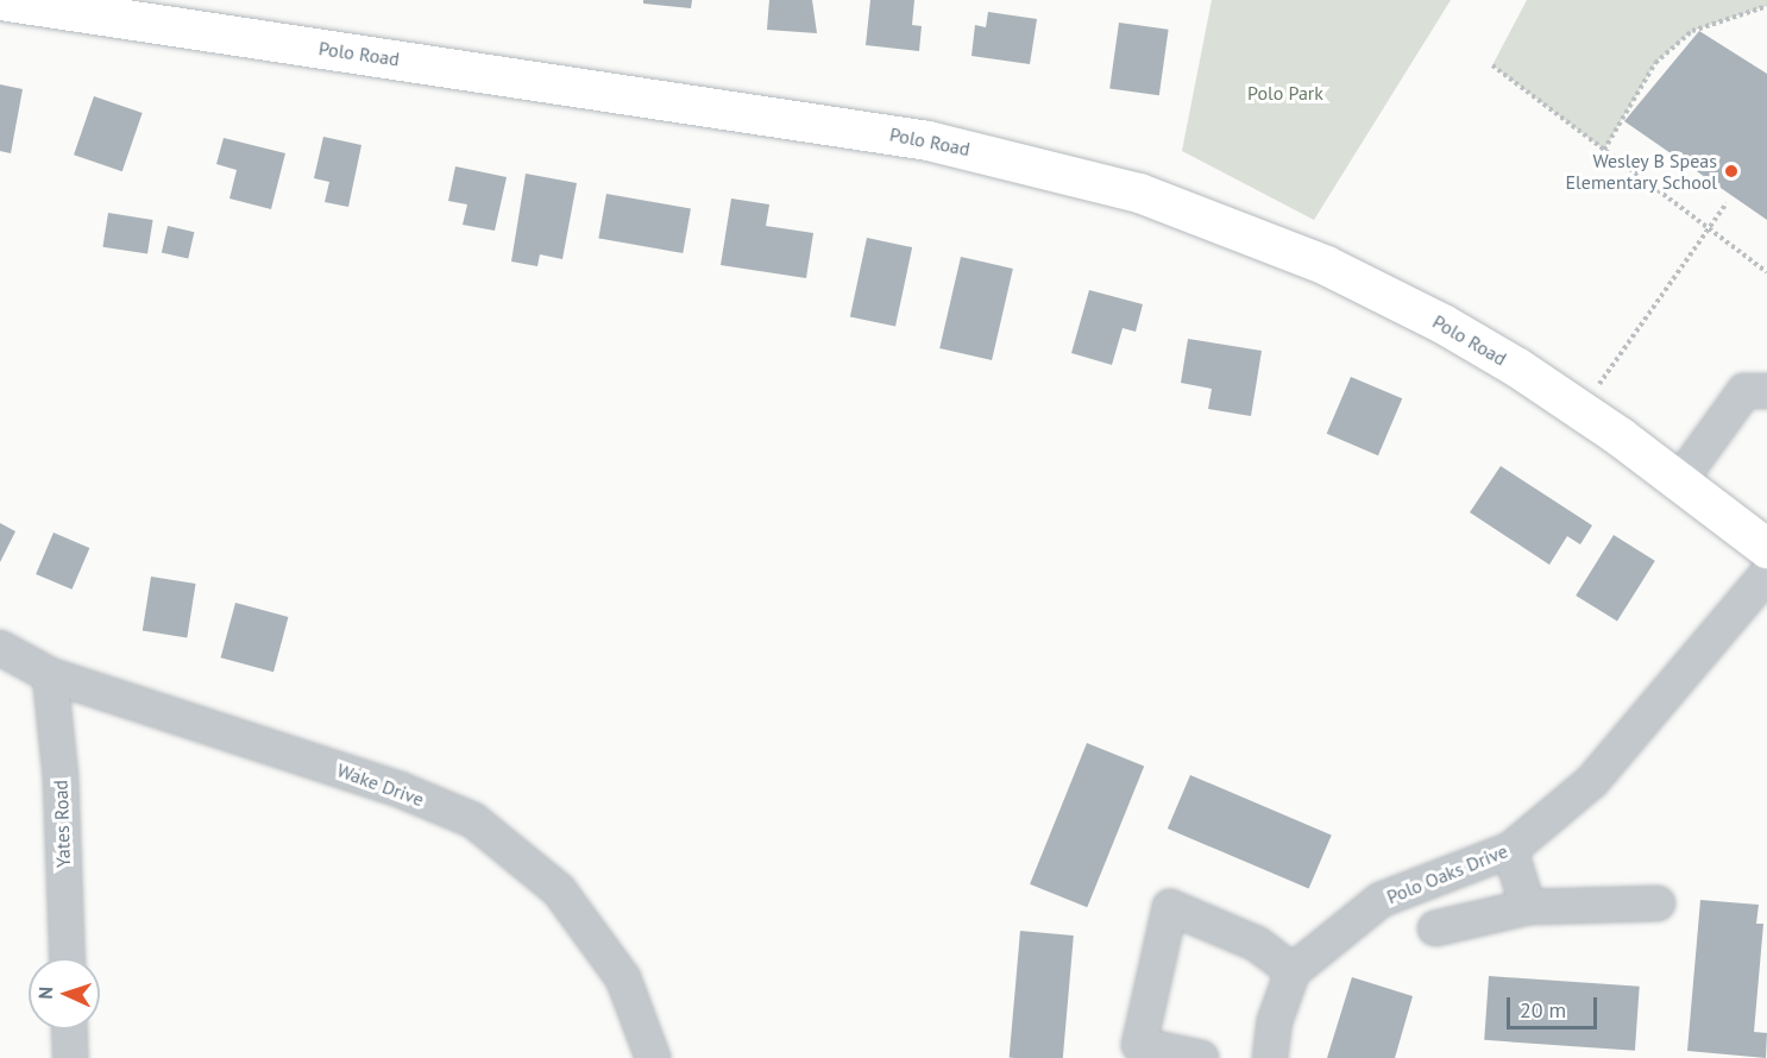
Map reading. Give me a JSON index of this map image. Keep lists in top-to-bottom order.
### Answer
{
  "streets": {
    "main road": ["Polo Road"],
    "street": ["Wake Drive", "Yates Road", "Polo Oaks Drive"]
  },
  "crossings": [
    ["Wake Drive", "Yates Road"]
  ],
  "parks": ["Polo Park"],
  "places": ["Wesley B Speas Elementary School"],
  "scale_bar": "20 m",
  "north": "left"
}
